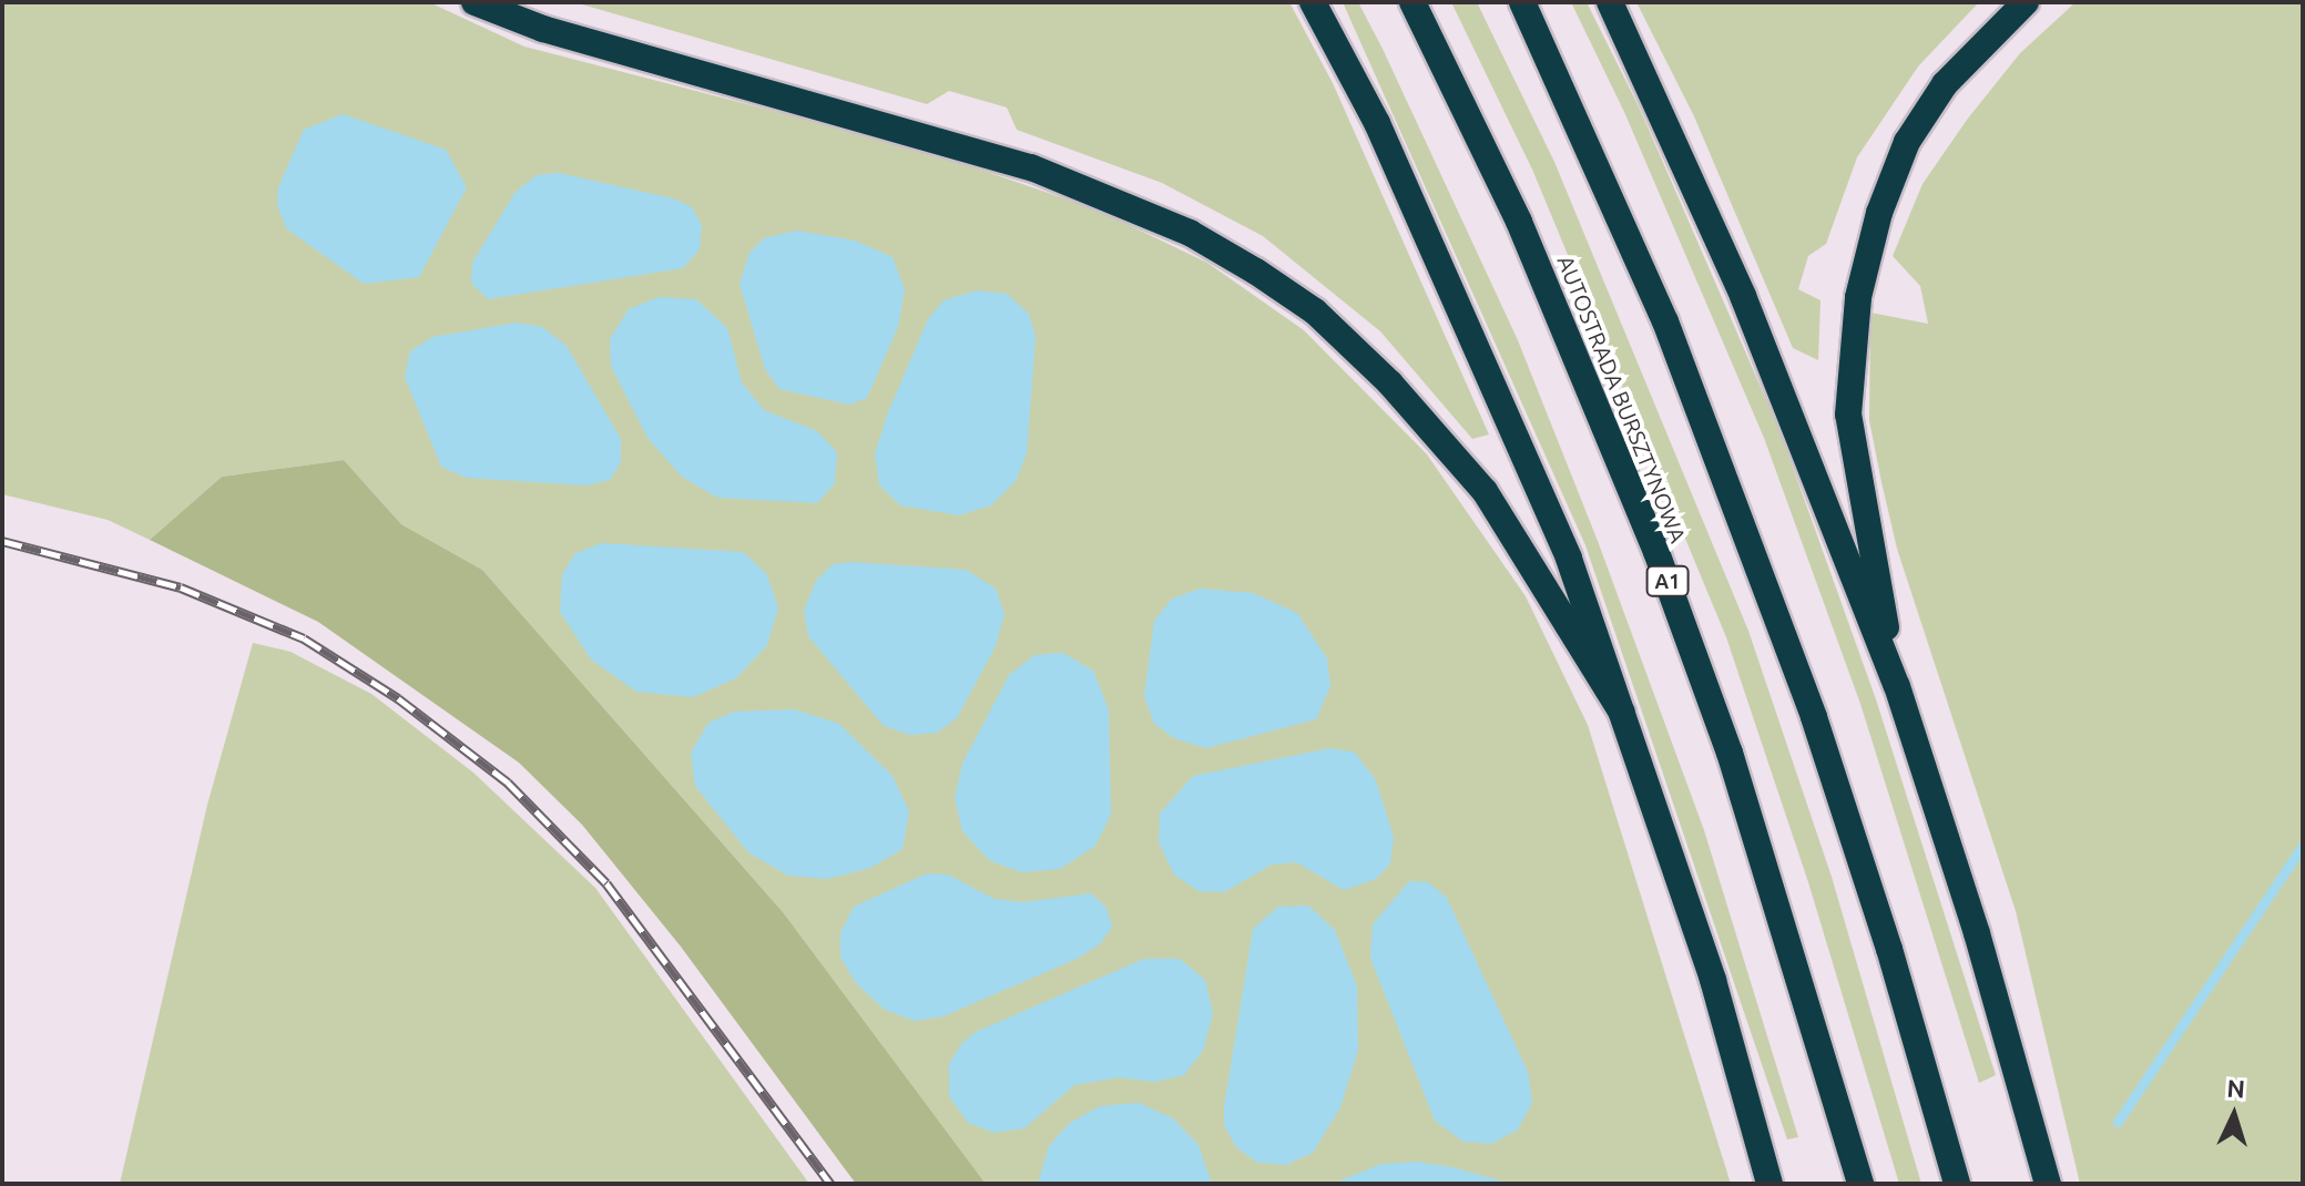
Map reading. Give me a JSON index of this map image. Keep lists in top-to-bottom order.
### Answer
{
  "streets": {
    "highway": ["AUTOSTRADA BURSZTYNOWA", "A1"]
  },
  "north": "top"
}
